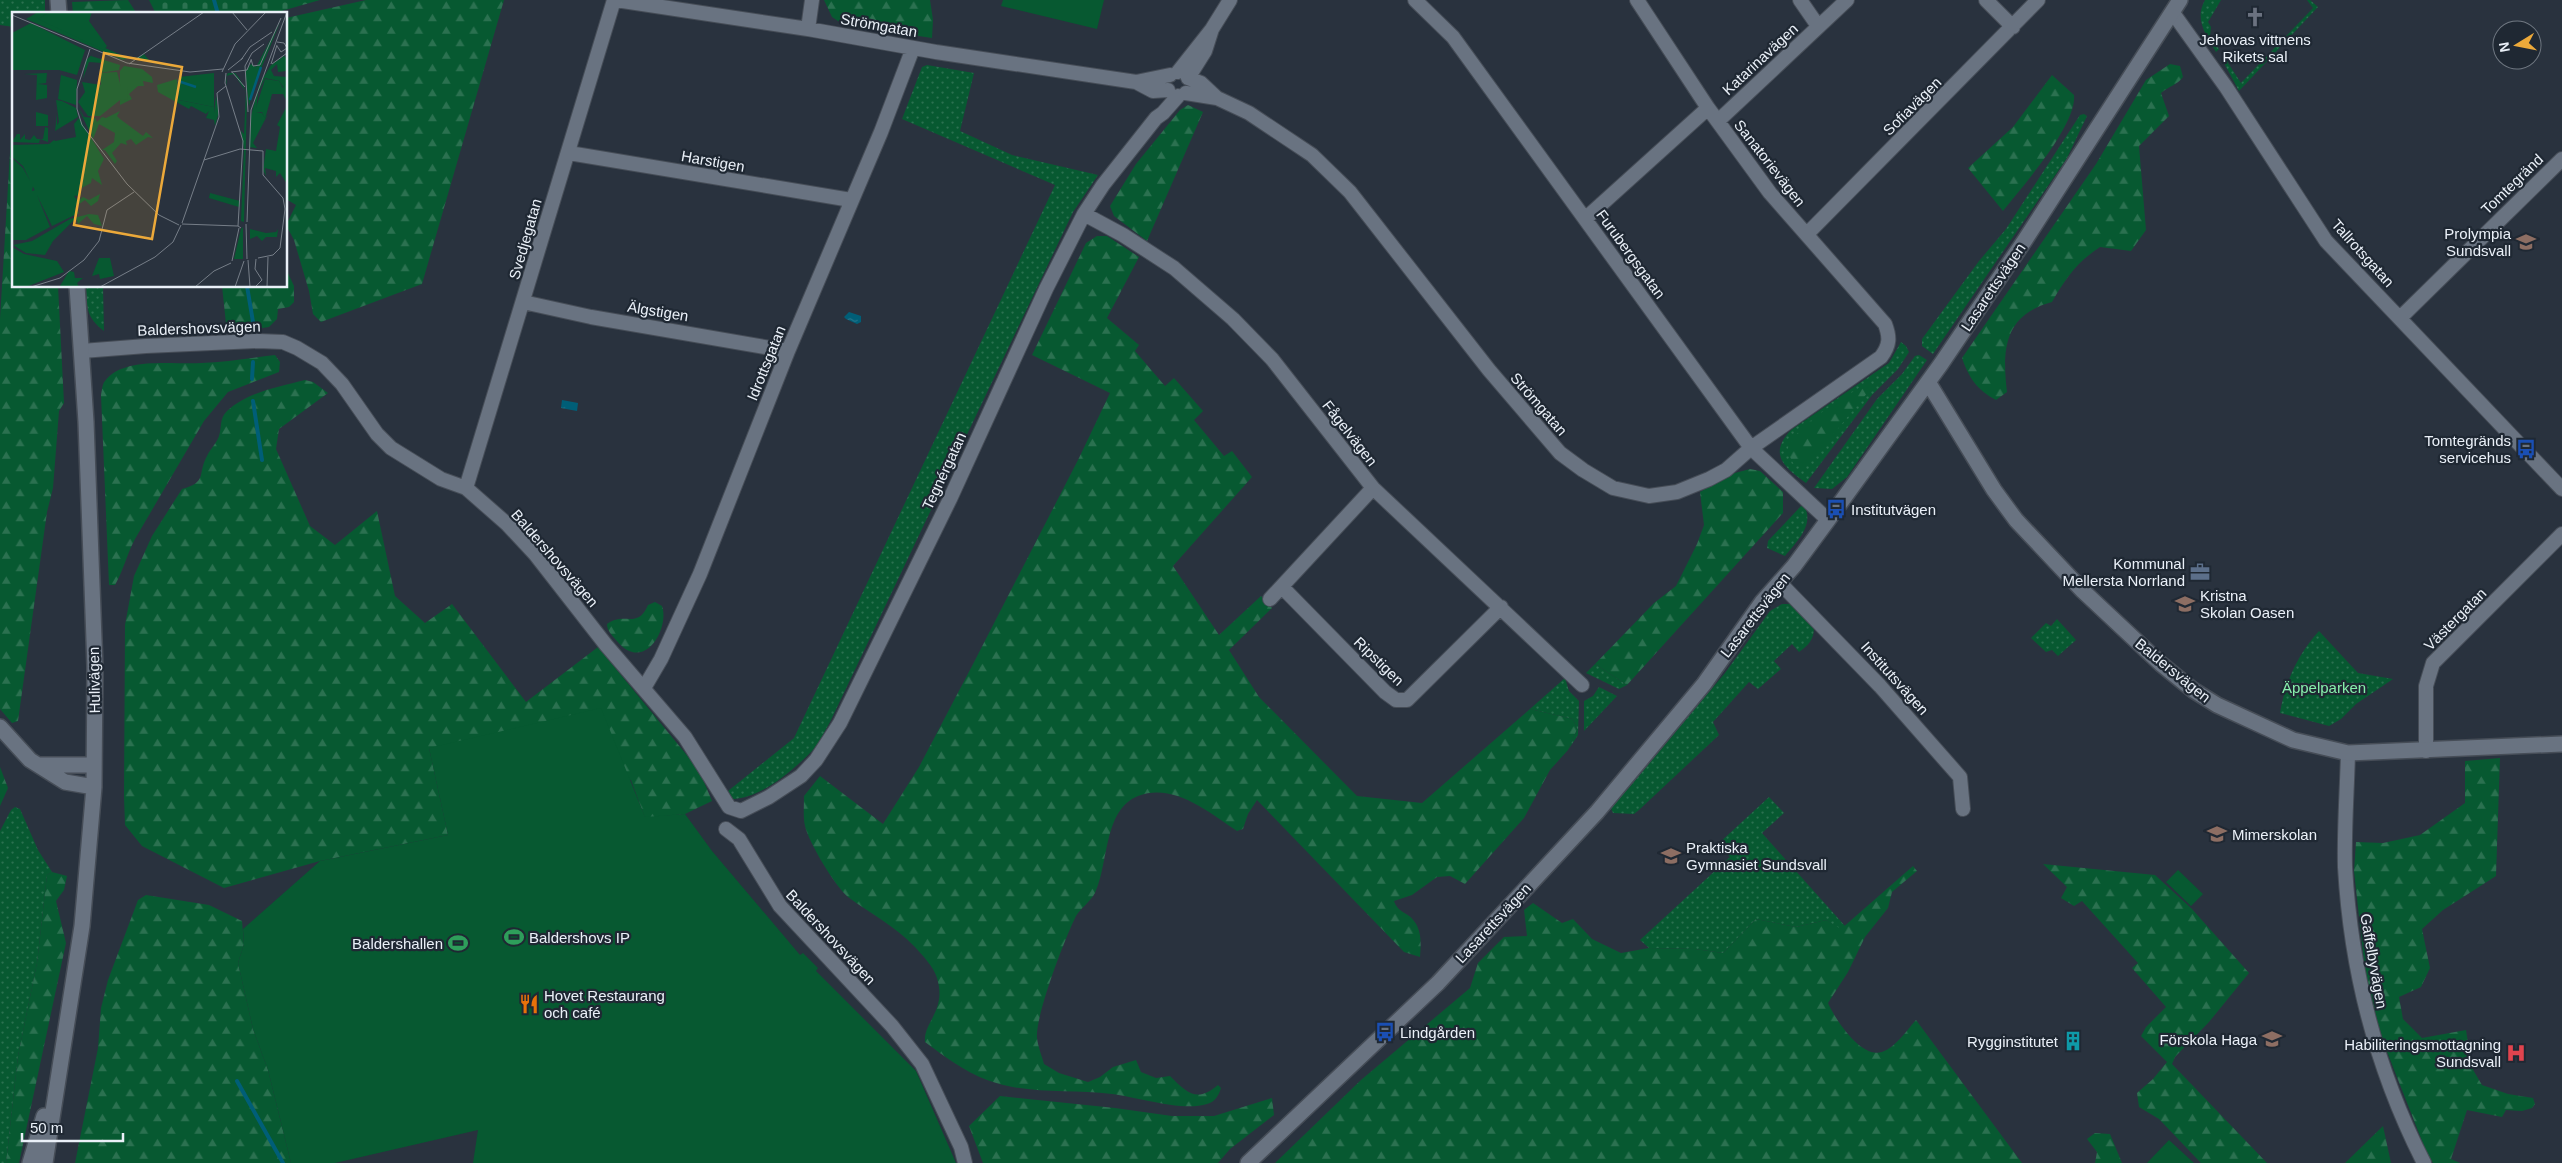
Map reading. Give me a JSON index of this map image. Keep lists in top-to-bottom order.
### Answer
{
  "streets": {
    "street": [
      "Strömgatan",
      "Katarinavägen",
      "Sofiavägen",
      "Harstigen",
      "Sanatorievägen",
      "Tomtegränd",
      "Svedjegatan",
      "Tallrotsgatan",
      "Furubergsgatan",
      "Lasarettsvägen",
      "Älgstigen",
      "Baldershovsvägen",
      "Idrottsgatan",
      "Fågelvägen",
      "Tegnérgatan",
      "Västergatan",
      "Ripstigen",
      "Baldersvägen",
      "Institutsvägen",
      "Hulivägen",
      "Gaffelbyvägen"
    ]
  },
  "crossings": [
    ["Strömgatan", "Sanatorievägen"],
    ["Strömgatan", "Svedjegatan"],
    ["Strömgatan", "Furubergsgatan"],
    ["Strömgatan", "Idrottsgatan"],
    ["Strömgatan", "Tegnérgatan"],
    ["Katarinavägen", "Sanatorievägen"],
    ["Sofiavägen", "Sanatorievägen"],
    ["Harstigen", "Svedjegatan"],
    ["Harstigen", "Idrottsgatan"],
    ["Tomtegränd", "Tallrotsgatan"],
    ["Svedjegatan", "Älgstigen"],
    ["Svedjegatan", "Baldershovsvägen"],
    ["Tallrotsgatan", "Lasarettsvägen"],
    ["Furubergsgatan", "Lasarettsvägen"],
    ["Lasarettsvägen", "Baldersvägen"],
    ["Lasarettsvägen", "Institutsvägen"],
    ["Älgstigen", "Idrottsgatan"],
    ["Baldershovsvägen", "Idrottsgatan"],
    ["Baldershovsvägen", "Tegnérgatan"],
    ["Baldershovsvägen", "Hulivägen"],
    ["Fågelvägen", "Tegnérgatan"],
    ["Fågelvägen", "Ripstigen"],
    ["Västergatan", "Baldersvägen"],
    ["Baldersvägen", "Gaffelbyvägen"]
  ],
  "parks": ["Äppelparken"],
  "places": {
    "church": ["Jehovas vittnens Rikets sal"],
    "school or university": [
      "Prolympia Sundsvall",
      "Kristna Skolan Oasen",
      "Mimerskolan",
      "Praktiska Gymnasiet Sundsvall",
      "Förskola Haga"
    ],
    "bus stop": ["Tomtegränds servicehus", "Institutvägen", "Lindgården"],
    "office": ["Kommunal Mellersta Norrland"],
    "sports": ["Baldershovs IP", "Baldershallen"],
    "restaurant": ["Hovet Restaurang och café"],
    "building": ["Rygginstitutet"],
    "hospital": ["Habiliteringsmottagning Sundsvall"]
  },
  "scale_bar": "50 m",
  "north": "left"
}
